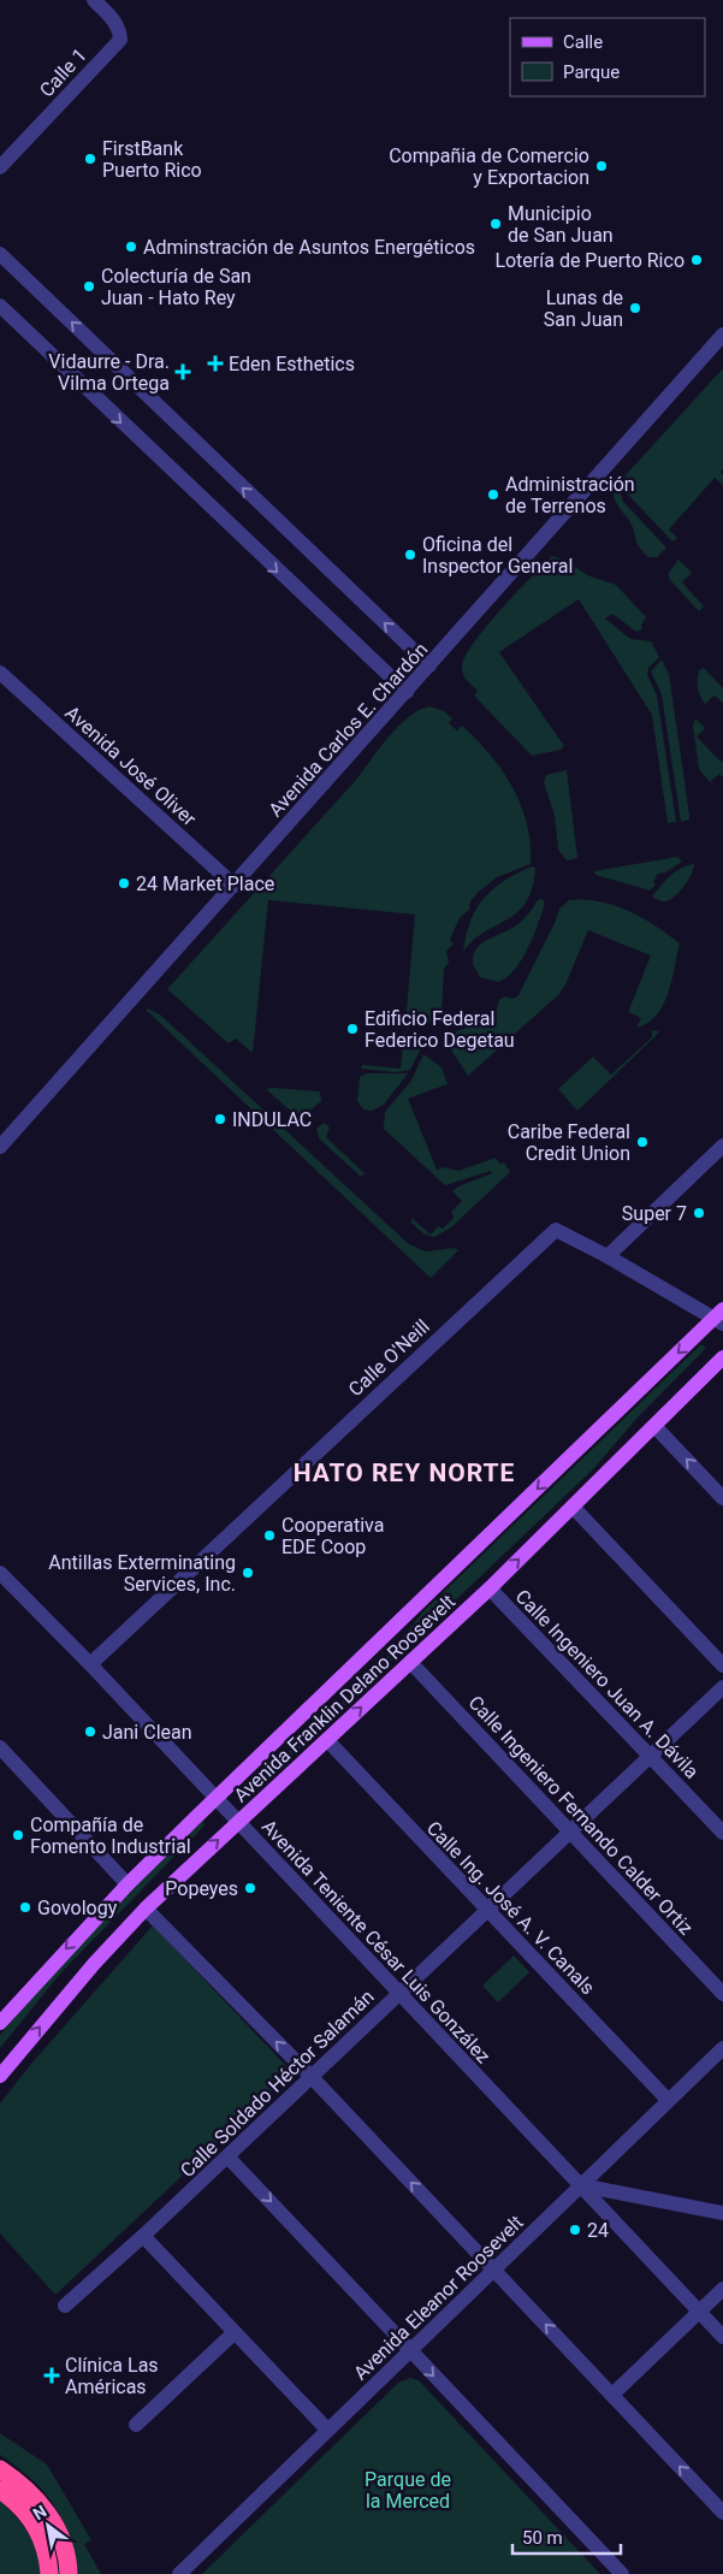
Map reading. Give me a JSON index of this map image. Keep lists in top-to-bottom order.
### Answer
{
  "streets": {
    "main road": ["Avenida Franklin Delano Roosevelt"],
    "street": [
      "Calle 1",
      "Avenida Carlos E. Chardón",
      "Avenida José Oliver",
      "Calle O'Neill",
      "Calle Ingeniero Juan A. Dávila",
      "Calle Ingeniero Fernando Calder Ortiz",
      "Calle Ing. José A. V. Canals",
      "Avenida Teniente César Luis González",
      "Calle Soldado Héctor Salamán",
      "Avenida Eleanor Roosevelt"
    ]
  },
  "crossings": [
    ["Avenida Carlos E. Chardón", "Avenida José Oliver"],
    ["Calle O'Neill", "Avenida Franklin Delano Roosevelt"],
    ["Calle O'Neill", "Avenida Teniente César Luis González"],
    ["Calle Ingeniero Juan A. Dávila", "Avenida Franklin Delano Roosevelt"],
    ["Calle Ingeniero Juan A. Dávila", "Calle Soldado Héctor Salamán"],
    ["Avenida Franklin Delano Roosevelt", "Calle Ingeniero Fernando Calder Ortiz"],
    ["Avenida Franklin Delano Roosevelt", "Calle Ing. José A. V. Canals"],
    ["Avenida Franklin Delano Roosevelt", "Avenida Teniente César Luis González"],
    ["Calle Ingeniero Fernando Calder Ortiz", "Calle Soldado Héctor Salamán"],
    ["Calle Ing. José A. V. Canals", "Calle Soldado Héctor Salamán"],
    ["Calle Ing. José A. V. Canals", "Avenida Eleanor Roosevelt"],
    ["Avenida Teniente César Luis González", "Calle Soldado Héctor Salamán"],
    ["Avenida Teniente César Luis González", "Avenida Eleanor Roosevelt"]
  ],
  "districts": ["HATO REY NORTE"],
  "parks": ["Parque de la Merced"],
  "places": {
    "other": [
      "FirstBank Puerto Rico",
      "Compañia de Comercio y Exportacion",
      "Municipio de San Juan",
      "Adminstración de Asuntos Energéticos",
      "Lotería de Puerto Rico",
      "Colecturía de San Juan - Hato Rey",
      "Lunas de San Juan",
      "Administración de Terrenos",
      "Oficina del Inspector General",
      "24 Market Place",
      "Edificio Federal Federico Degetau",
      "INDULAC",
      "Caribe Federal Credit Union",
      "Super 7",
      "Cooperativa EDE Coop",
      "Antillas Exterminating Services, Inc.",
      "Jani Clean",
      "Compañía de Fomento Industrial",
      "Popeyes",
      "Govology",
      "24"
    ],
    "health": ["Eden Esthetics", "Vidaurre - Dra. Vilma Ortega", "Clínica Las Américas"]
  },
  "legend": ["Calle", "Parque"],
  "scale_bar": "50 m",
  "north": "top left"
}
